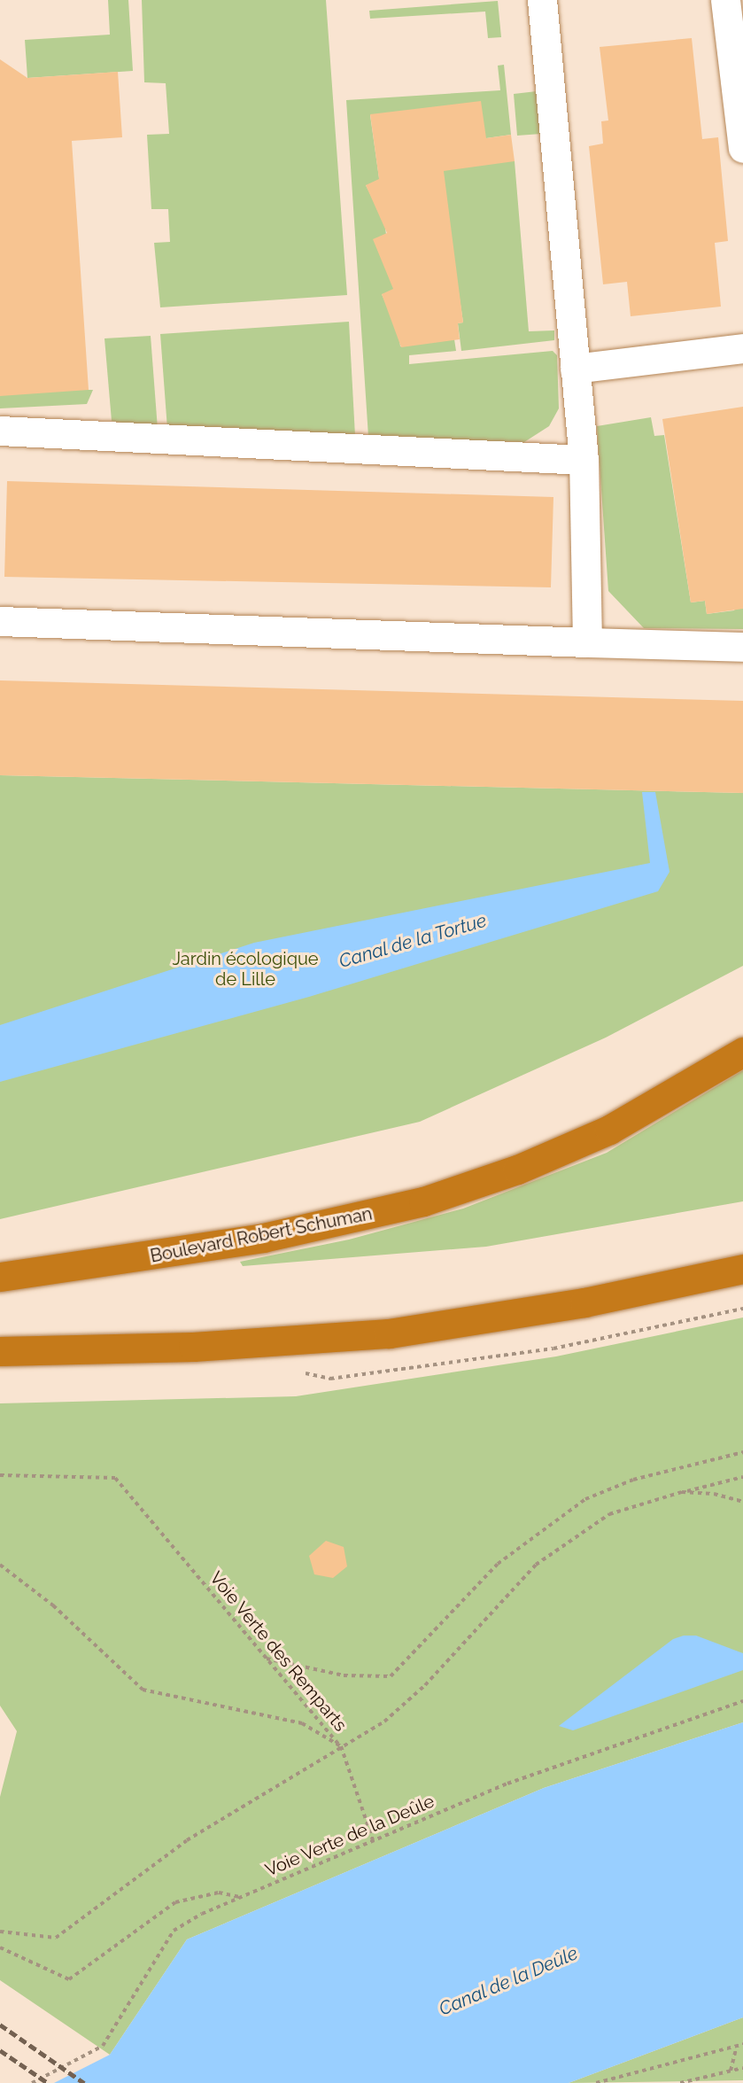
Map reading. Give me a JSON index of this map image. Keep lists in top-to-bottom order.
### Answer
{
  "streets": {
    "highway": ["Boulevard Robert Schuman"],
    "path": ["Voie Verte des Remparts", "Voie Verte de la Deûle"]
  },
  "water": ["Canal de la Tortue", "Canal de la Deûle"],
  "parks": ["Jardin écologique de Lille"]
}
